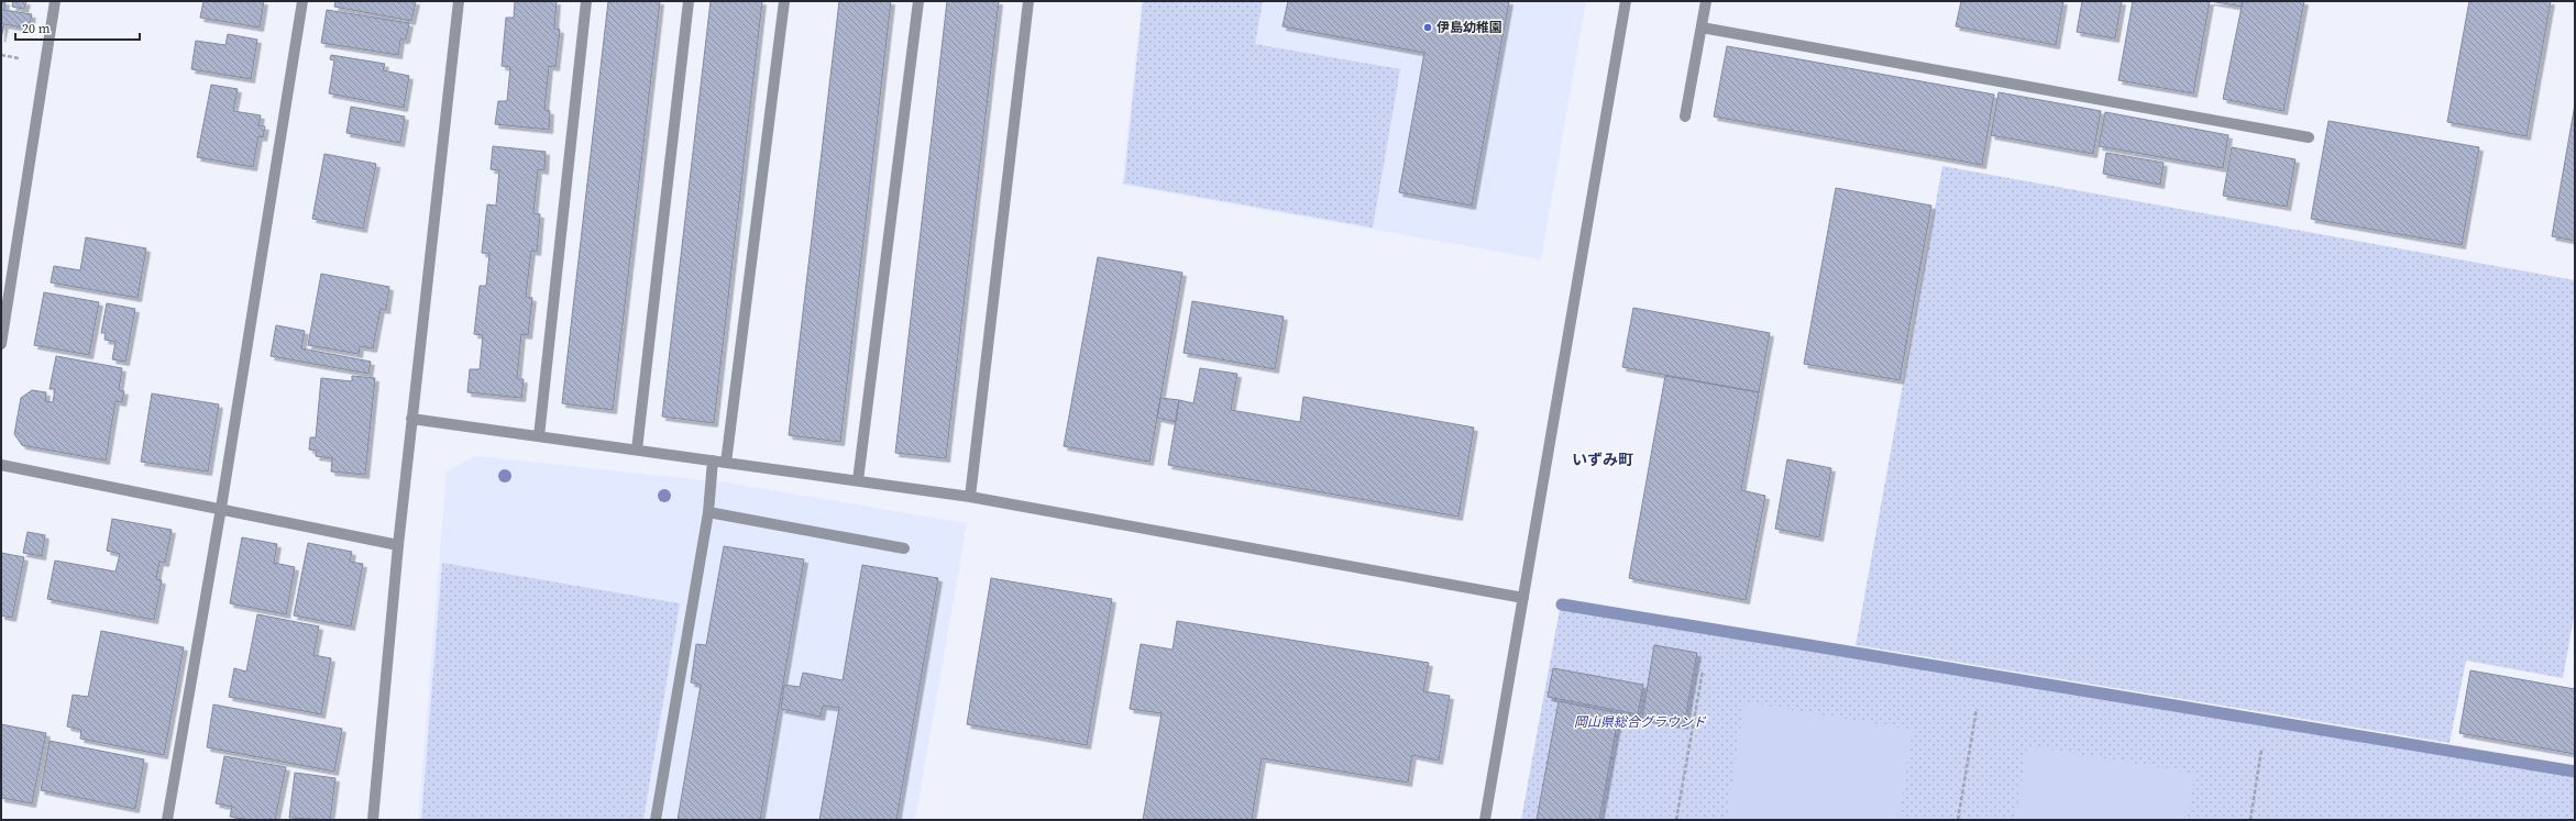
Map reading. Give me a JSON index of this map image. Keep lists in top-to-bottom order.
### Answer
{
  "districts": ["いずみ町"],
  "parks": ["岡山県総合グラウンド"],
  "places": ["伊島幼稚園"],
  "scale_bar": "20 m"
}
